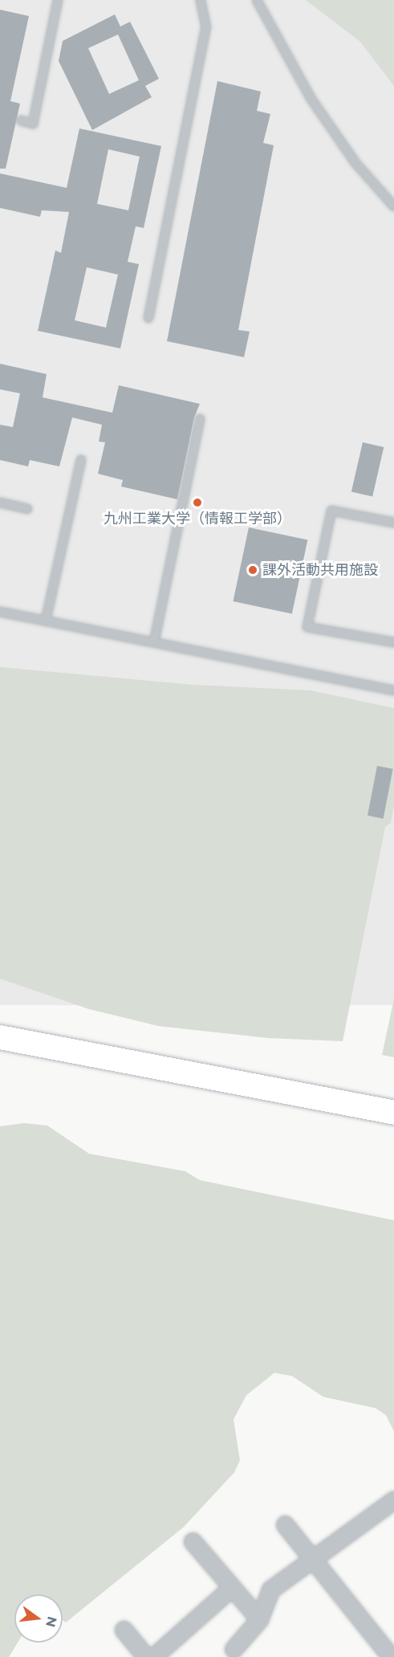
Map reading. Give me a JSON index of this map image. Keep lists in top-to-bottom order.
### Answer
{
  "places": ["九州工業大学（情報工学部）", "課外活動共用施設"],
  "north": "right"
}
